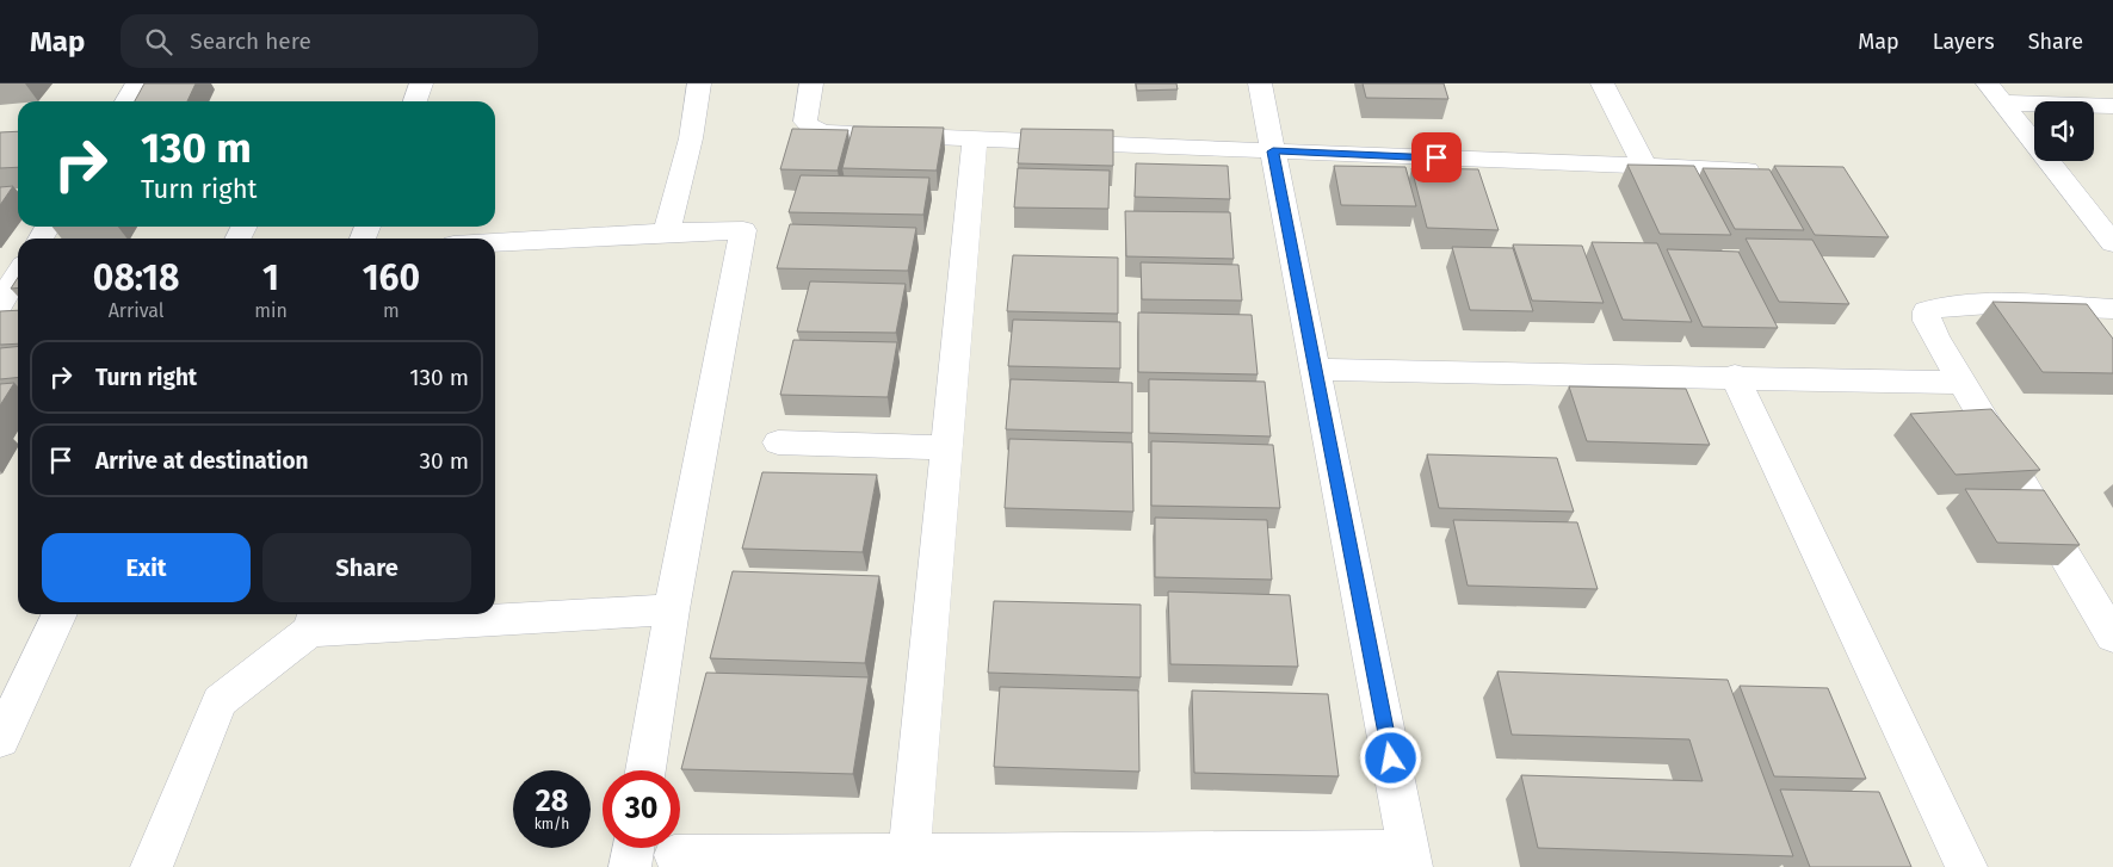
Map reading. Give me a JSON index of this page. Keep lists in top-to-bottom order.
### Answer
{
  "page": {
    "header": "Map",
    "search": "Search here",
    "nav": ["Map", "Layers", "Share"],
    "turn": ["130 m", "Turn right"],
    "eta": [
      "08:18",
      "Arrival",
      "1",
      "min",
      "160",
      "m"
    ],
    "list": [
      {
        "name": "Turn right",
        "value": "130 m"
      },
      {
        "name": "Arrive at destination",
        "value": "30 m"
      }
    ],
    "buttons": ["Exit", "Share"],
    "speed": "28 km/h",
    "limit": "30"
  }
}
